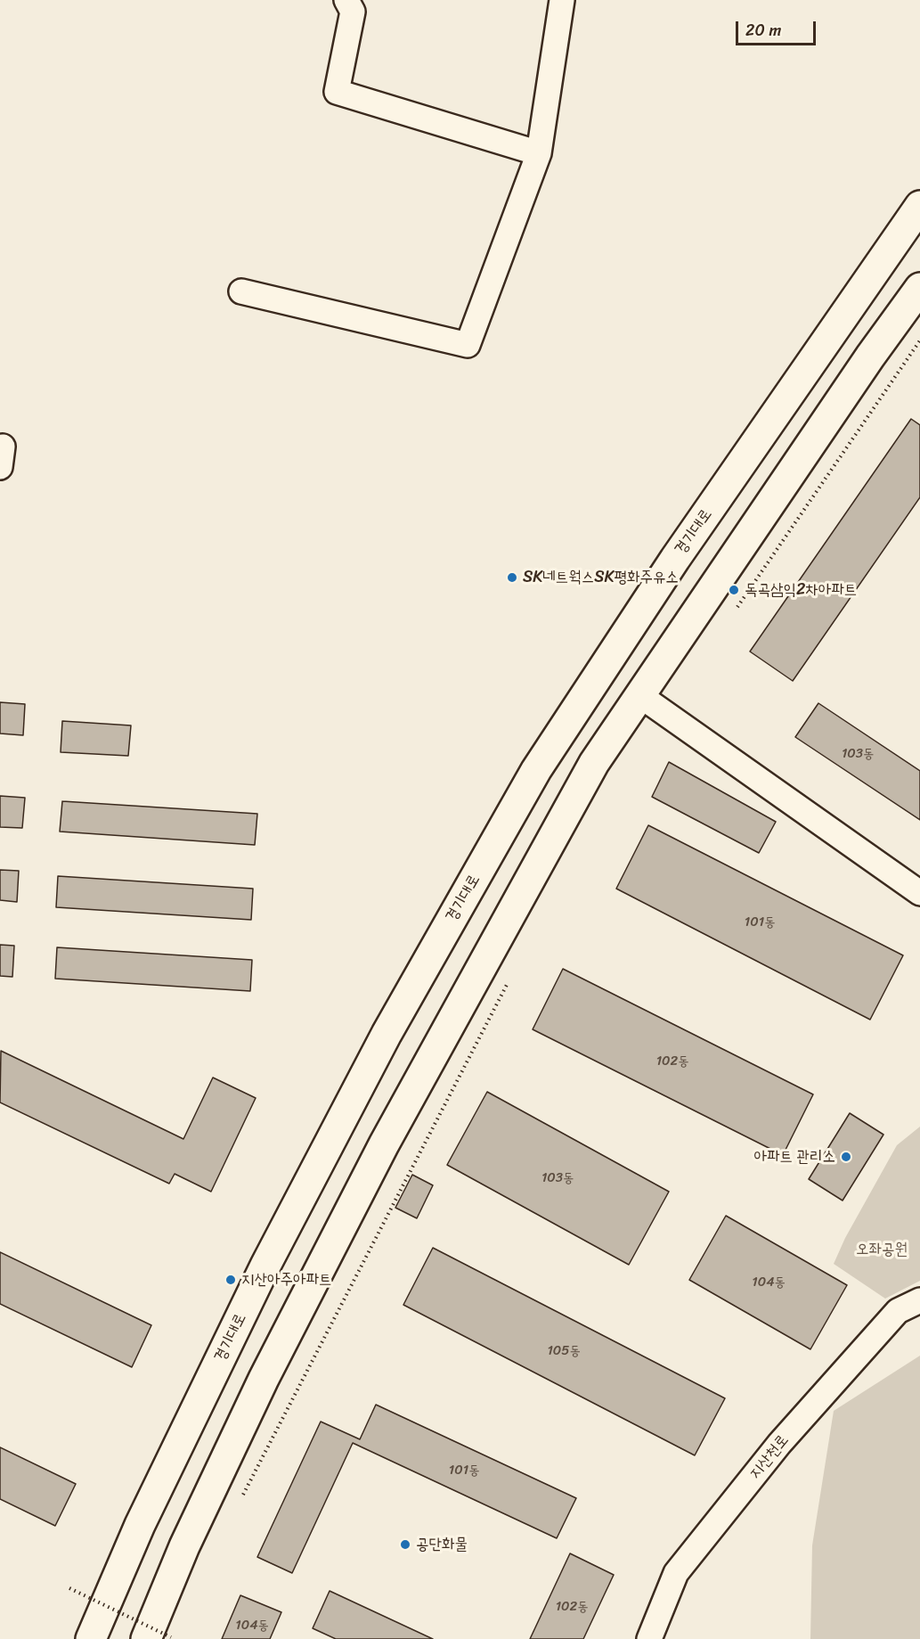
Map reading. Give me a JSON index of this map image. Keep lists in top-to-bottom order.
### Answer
{
  "streets": {
    "main road": ["경기대로"],
    "street": ["지산천로"]
  },
  "parks": ["오좌공원"],
  "places": [
    "SK네트웍스SK평화주유소",
    "독곡삼익2차아파트",
    "아파트 관리소",
    "지산아주아파트",
    "공단화물"
  ],
  "house_numbers": [
    "103동",
    "101동",
    "102동",
    "103동",
    "104동",
    "105동",
    "101동",
    "102동",
    "104동"
  ],
  "scale_bar": "20 m"
}
